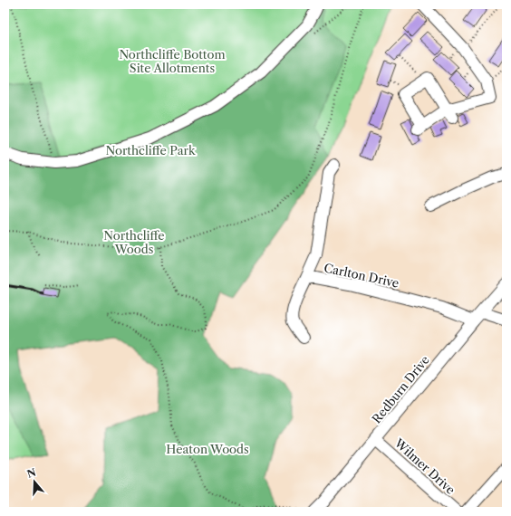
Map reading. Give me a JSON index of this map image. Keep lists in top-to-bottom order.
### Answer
{
  "streets": {
    "street": ["Carlton Drive", "Redburn Drive", "Wilmer Drive"]
  },
  "crossings": [
    ["Carlton Drive", "Redburn Drive"],
    ["Redburn Drive", "Wilmer Drive"]
  ],
  "parks": [
    "Northcliffe Bottom Site Allotments",
    "Northcliffe Park",
    "Northcliffe Woods",
    "Heaton Woods"
  ],
  "north": "top"
}
